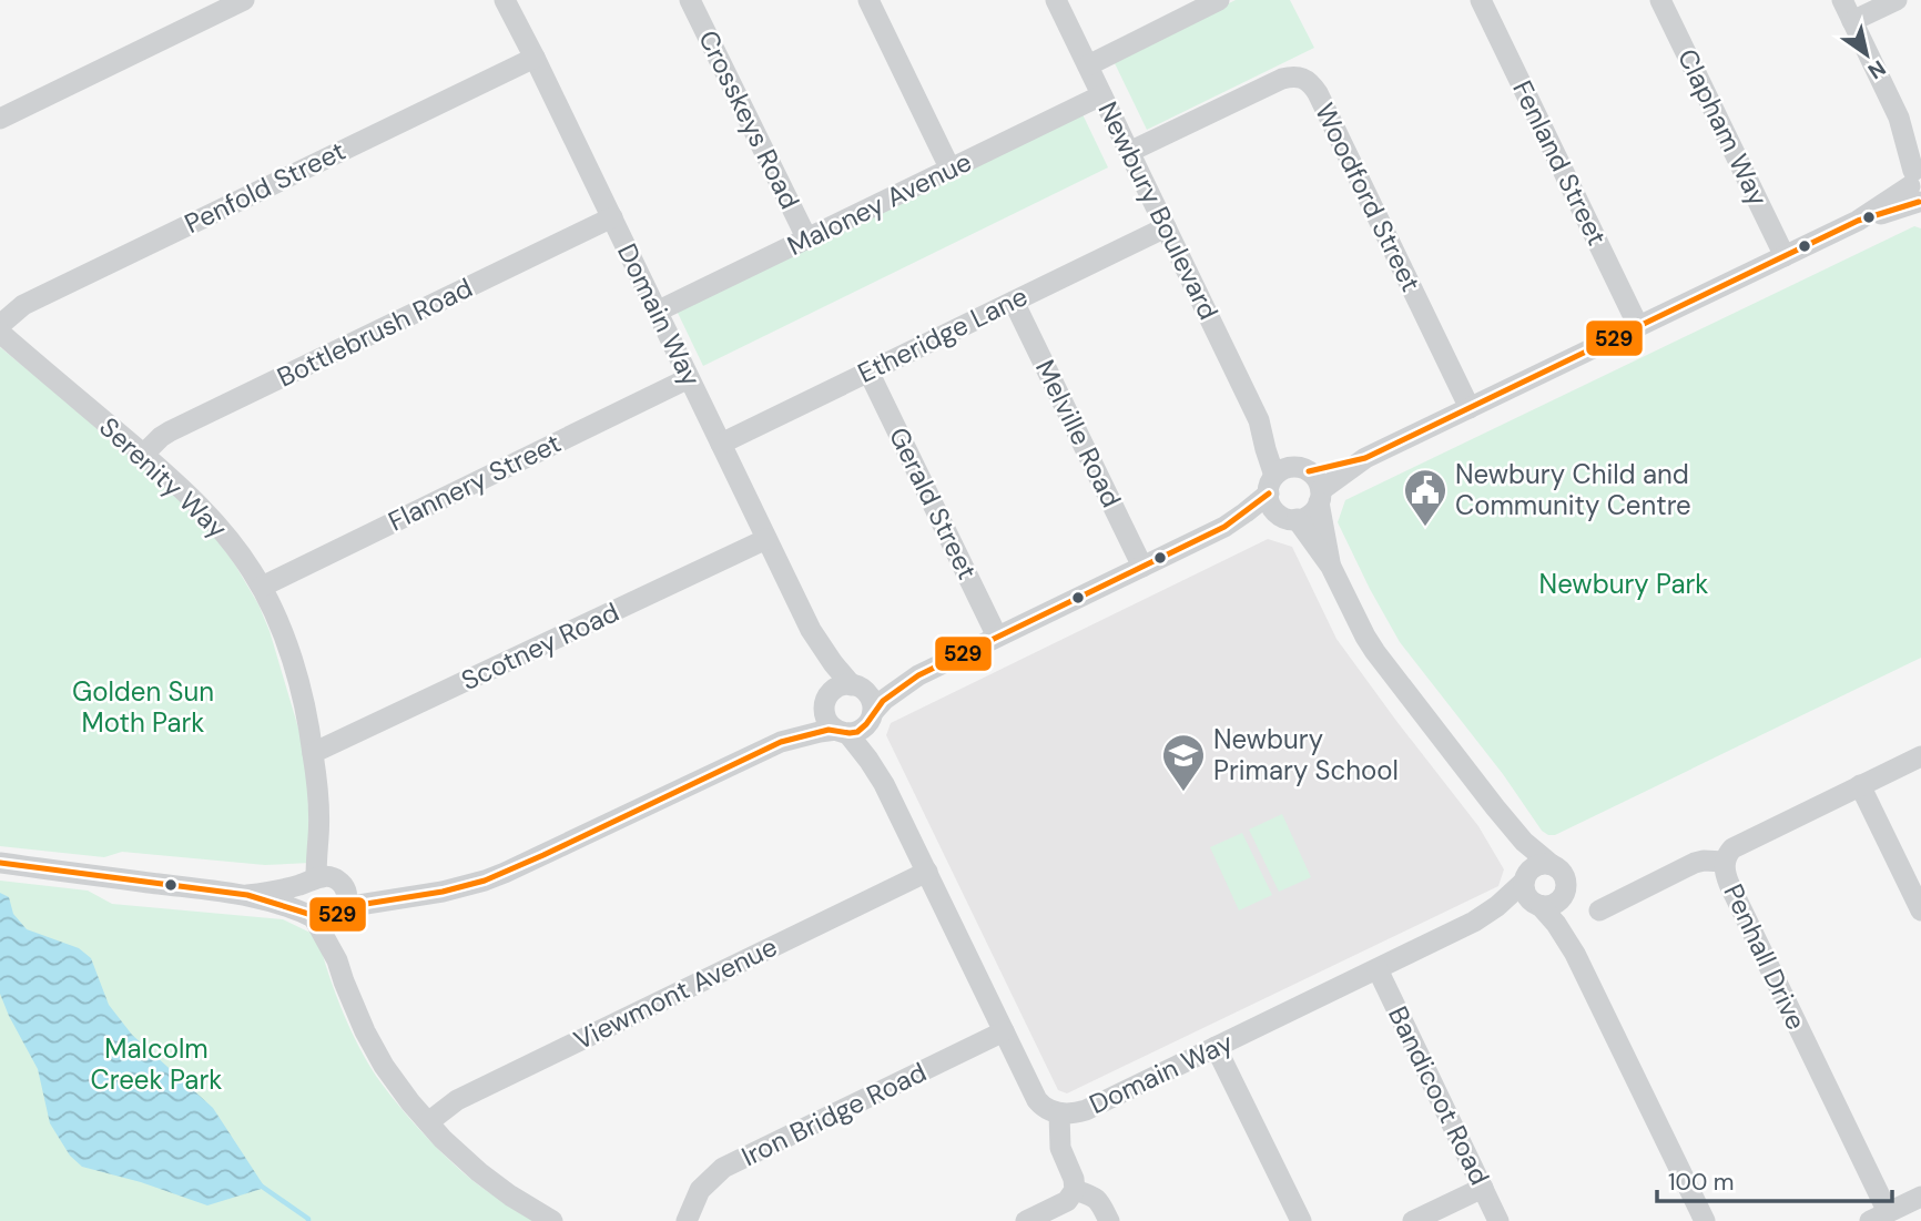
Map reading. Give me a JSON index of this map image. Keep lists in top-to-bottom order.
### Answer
{
  "streets": {
    "street": [
      "Crosskeys Road",
      "Clapham Way",
      "Fenland Street",
      "Penfold Street",
      "Woodford Street",
      "Maloney Avenue",
      "Newbury Boulevard",
      "Domain Way",
      "Bottlebrush Road",
      "Etheridge Lane",
      "Melville Road",
      "Serenity Way",
      "Flannery Street",
      "Gerald Street",
      "Scotney Road",
      "Penhall Drive",
      "Viewmont Avenue",
      "Bandicoot Road",
      "Iron Bridge Road"
    ]
  },
  "crossings": [
    ["Crosskeys Road", "Maloney Avenue"],
    ["Penfold Street", "Domain Way"],
    ["Woodford Street", "Newbury Boulevard"],
    ["Maloney Avenue", "Newbury Boulevard"],
    ["Maloney Avenue", "Domain Way"],
    ["Newbury Boulevard", "Etheridge Lane"],
    ["Domain Way", "Bottlebrush Road"],
    ["Domain Way", "Etheridge Lane"],
    ["Domain Way", "Flannery Street"],
    ["Domain Way", "Scotney Road"],
    ["Domain Way", "Viewmont Avenue"],
    ["Domain Way", "Bandicoot Road"],
    ["Domain Way", "Iron Bridge Road"],
    ["Bottlebrush Road", "Serenity Way"],
    ["Etheridge Lane", "Melville Road"],
    ["Etheridge Lane", "Gerald Street"],
    ["Serenity Way", "Flannery Street"],
    ["Serenity Way", "Scotney Road"]
  ],
  "parks": ["Newbury Park", "Golden Sun Moth Park", "Malcolm Creek Park"],
  "places": {
    "public building": ["Newbury Child and Community Centre"],
    "school or university": ["Newbury Primary School"]
  },
  "lines": ["transit line 529"],
  "scale_bar": "100 m",
  "north": "bottom right"
}
